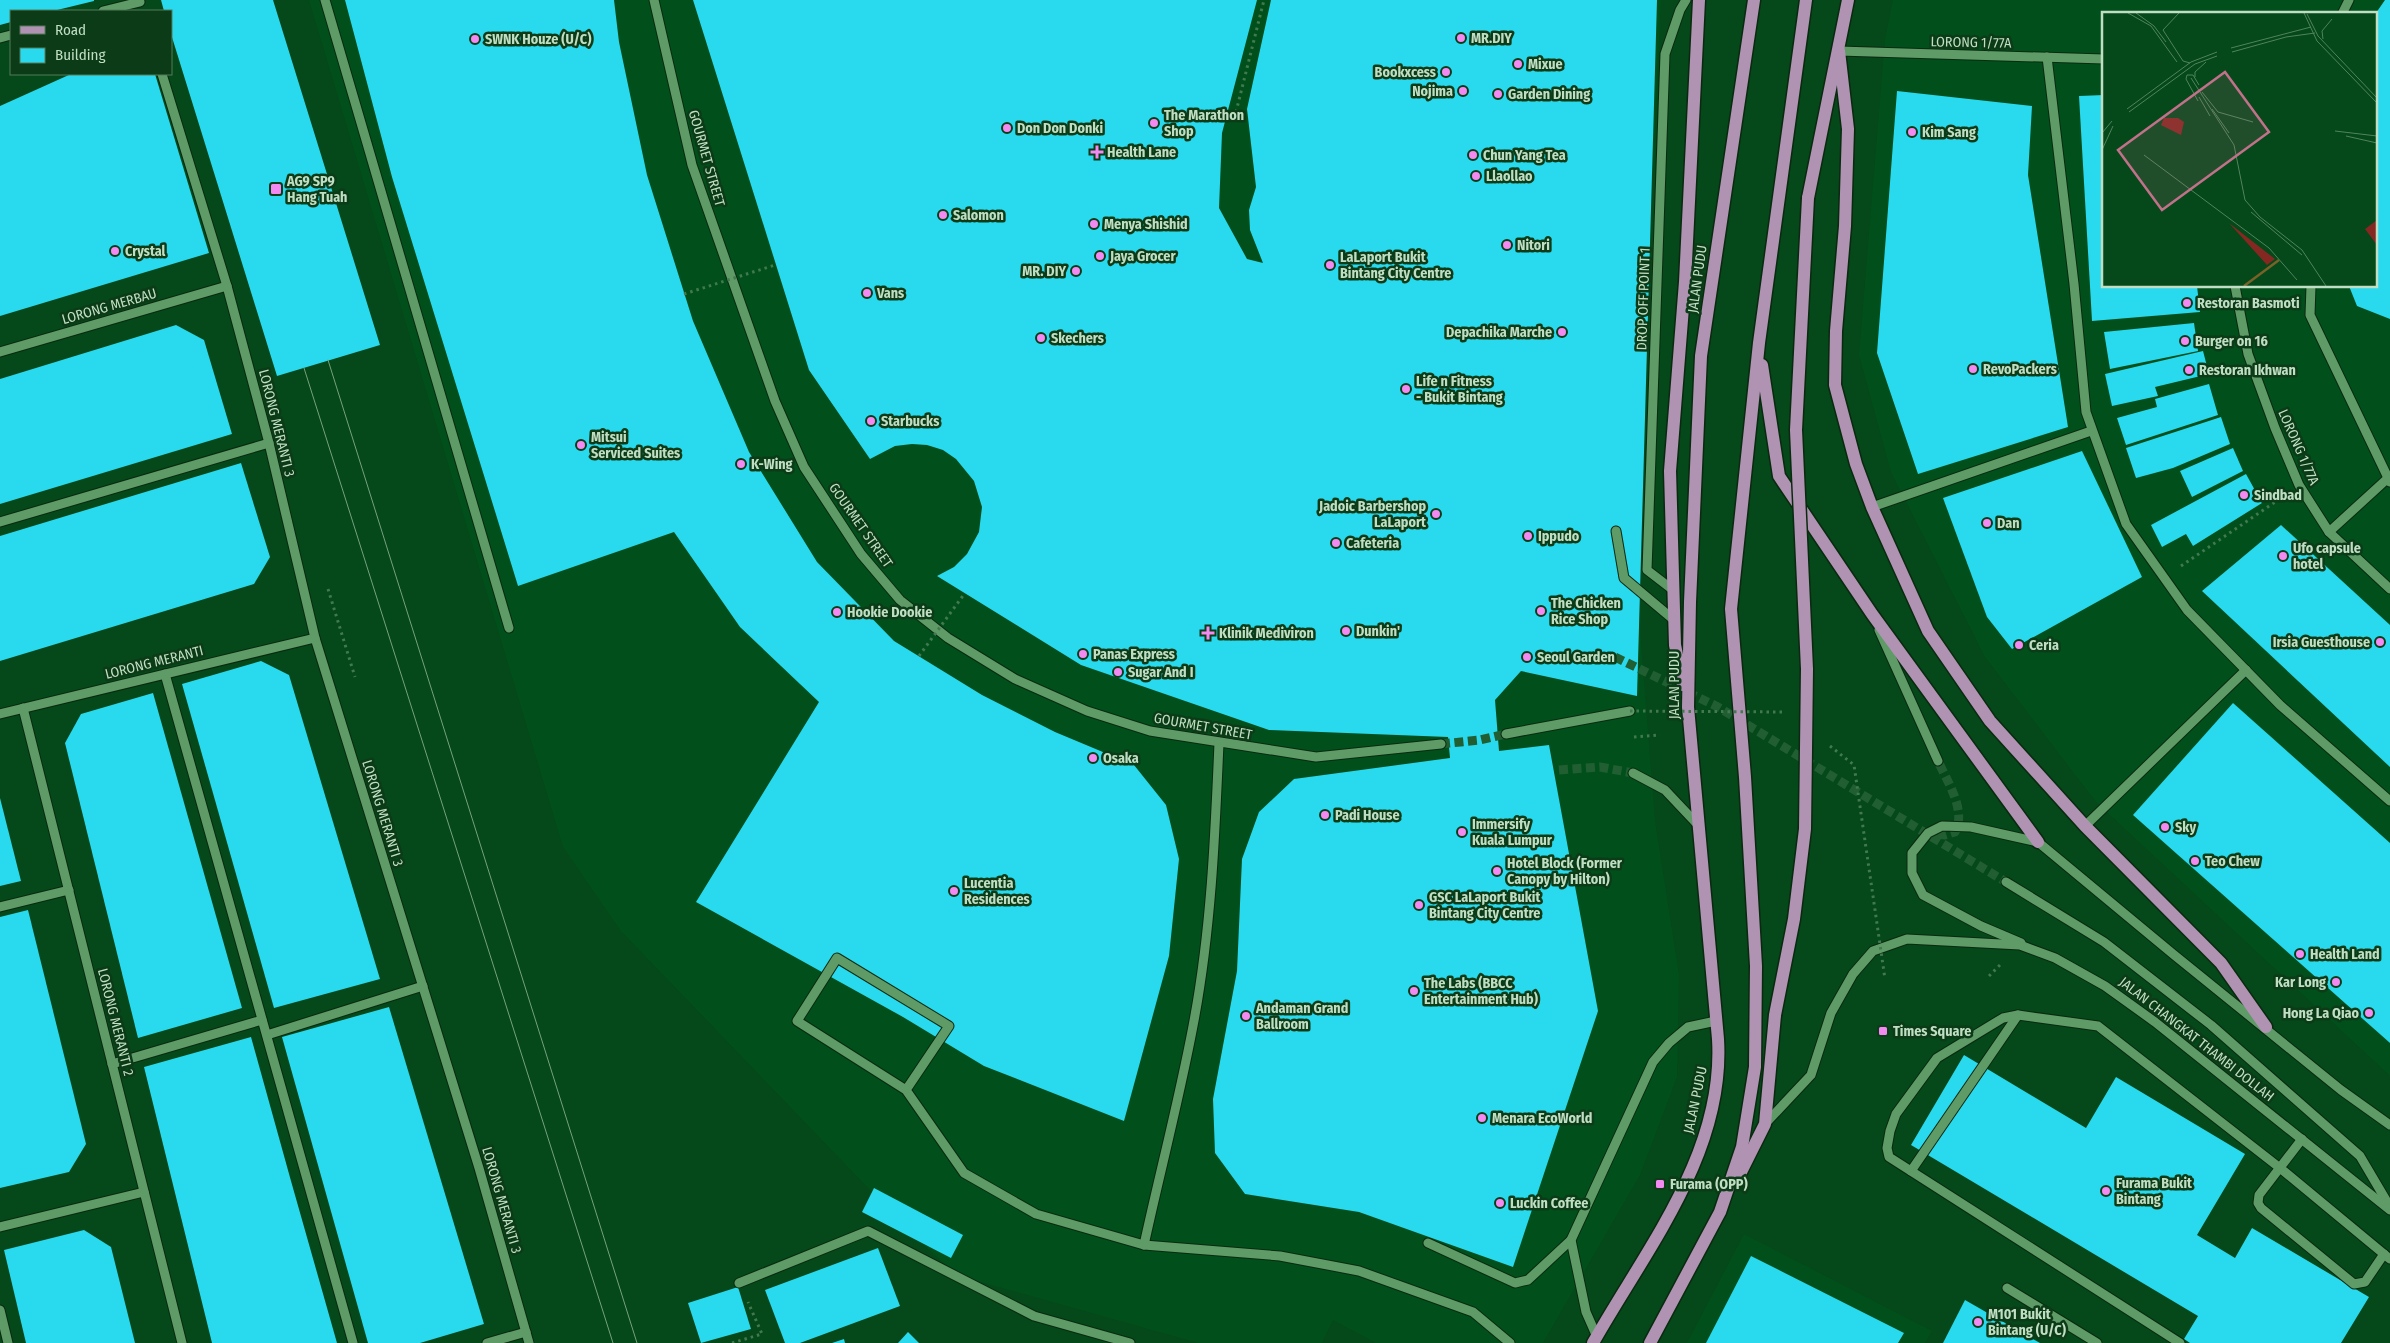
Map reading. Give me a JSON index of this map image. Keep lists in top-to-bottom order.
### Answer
{
  "streets": {
    "main road": ["JALAN PUDU"],
    "street": [
      "LORONG 1/77A",
      "GOURMET STREET",
      "DROP OFF POINT 1",
      "LORONG MERBAU",
      "LORONG MERANTI 3",
      "LORONG MERANTI",
      "LORONG MERANTI 2",
      "JALAN CHANGKAT THAMBI DOLLAH"
    ]
  },
  "crossings": [
    ["LORONG MERBAU", "LORONG MERANTI 3"],
    ["LORONG MERANTI 3", "LORONG MERANTI"],
    ["LORONG MERANTI", "LORONG MERANTI 2"]
  ],
  "places": {
    "other": [
      "MR.DIY",
      "SWNK Houze (U/C)",
      "Mixue",
      "Bookxcess",
      "Nojima",
      "Garden Dining",
      "The Marathon Shop",
      "Don Don Donki",
      "Kim Sang",
      "Chun Yang Tea",
      "Llaollao",
      "Salomon",
      "Menya Shishid",
      "Nitori",
      "Crystal",
      "Jaya Grocer",
      "LaLaport Bukit Bintang City Centre",
      "MR. DIY",
      "Vans",
      "Restoran Basmoti",
      "Depachika Marche",
      "Skechers",
      "Burger on 16",
      "RevoPackers",
      "Restoran Ikhwan",
      "Life n Fitness - Bukit Bintang",
      "Starbucks",
      "Mitsui Serviced Suites",
      "K-Wing",
      "Sindbad",
      "Jadoic Barbershop LaLaport",
      "Dan",
      "Ippudo",
      "Cafeteria",
      "Ufo capsule hotel",
      "The Chicken Rice Shop",
      "Hookie Dookie",
      "Dunkin'",
      "Irsia Guesthouse",
      "Ceria",
      "Panas Express",
      "Seoul Garden",
      "Sugar And I",
      "Osaka",
      "Padi House",
      "Sky",
      "Immersify Kuala Lumpur",
      "Teo Chew",
      "Hotel Block (Former Canopy by Hilton)",
      "Lucentia Residences",
      "GSC LaLaport Bukit Bintang City Centre",
      "Health Land",
      "Kar Long",
      "The Labs (BBCC Entertainment Hub)",
      "Hong La Qiao",
      "Andaman Grand Ballroom",
      "Menara EcoWorld",
      "Furama Bukit Bintang",
      "Luckin Coffee",
      "M101 Bukit Bintang (U/C)"
    ],
    "health": ["Health Lane", "Klinik Mediviron"],
    "transit": ["AG9 SP9 Hang Tuah", "Times Square", "Furama (OPP)"]
  },
  "legend": ["Road", "Building"]
}
